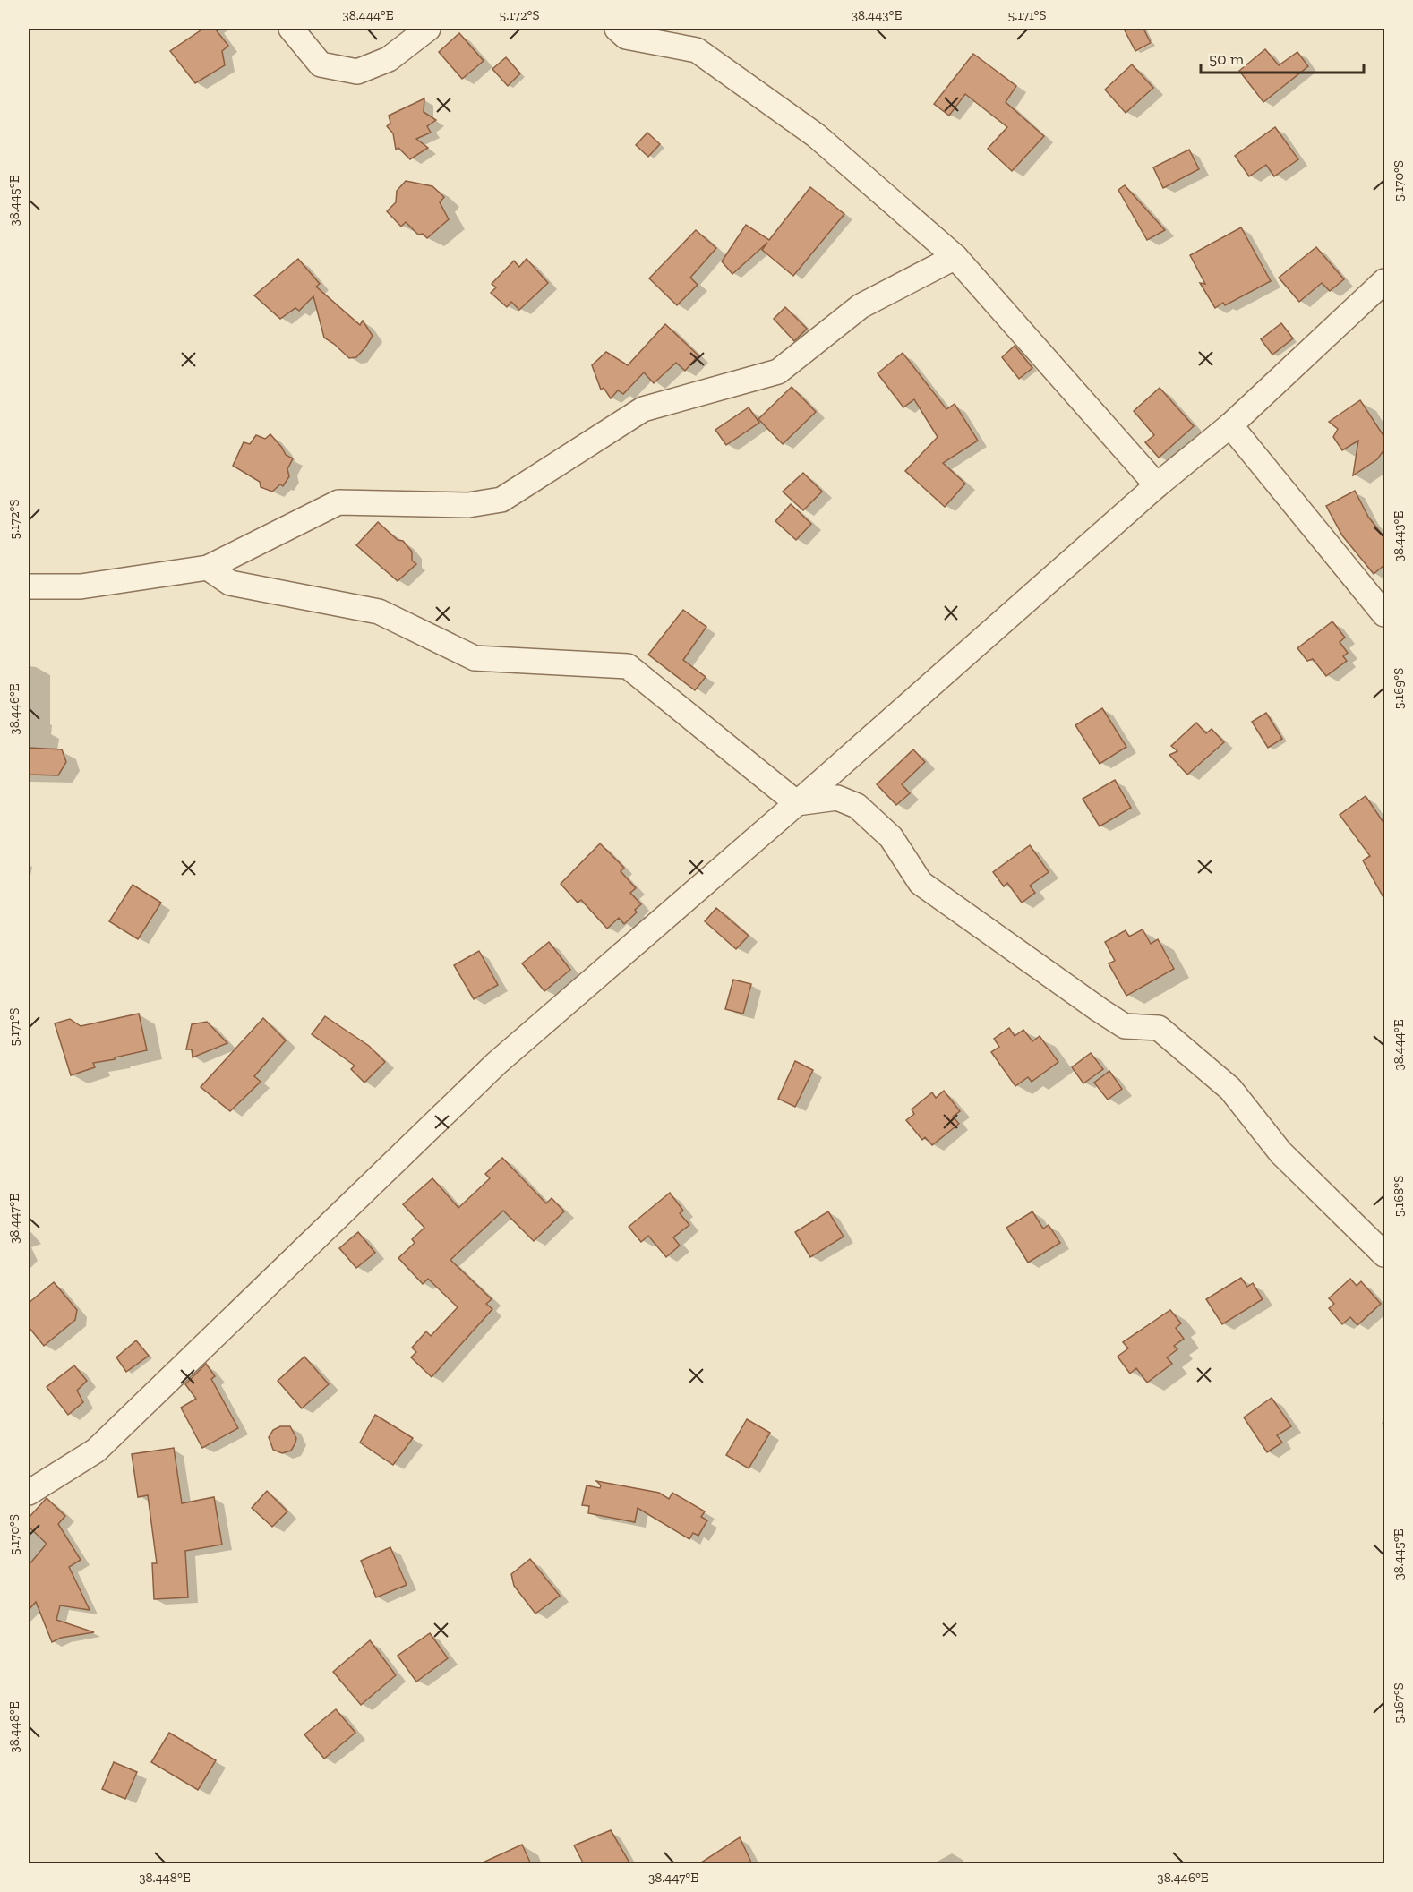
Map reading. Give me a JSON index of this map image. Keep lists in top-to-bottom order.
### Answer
{
  "scale_bar": "50 m",
  "coordinates": [
    "38.444°E",
    "5.172°S",
    "38.443°E",
    "5.171°S",
    "5.170°S",
    "38.445°E",
    "5.169°S",
    "38.446°E",
    "5.168°S",
    "38.447°E",
    "5.167°S",
    "38.448°E"
  ]
}
